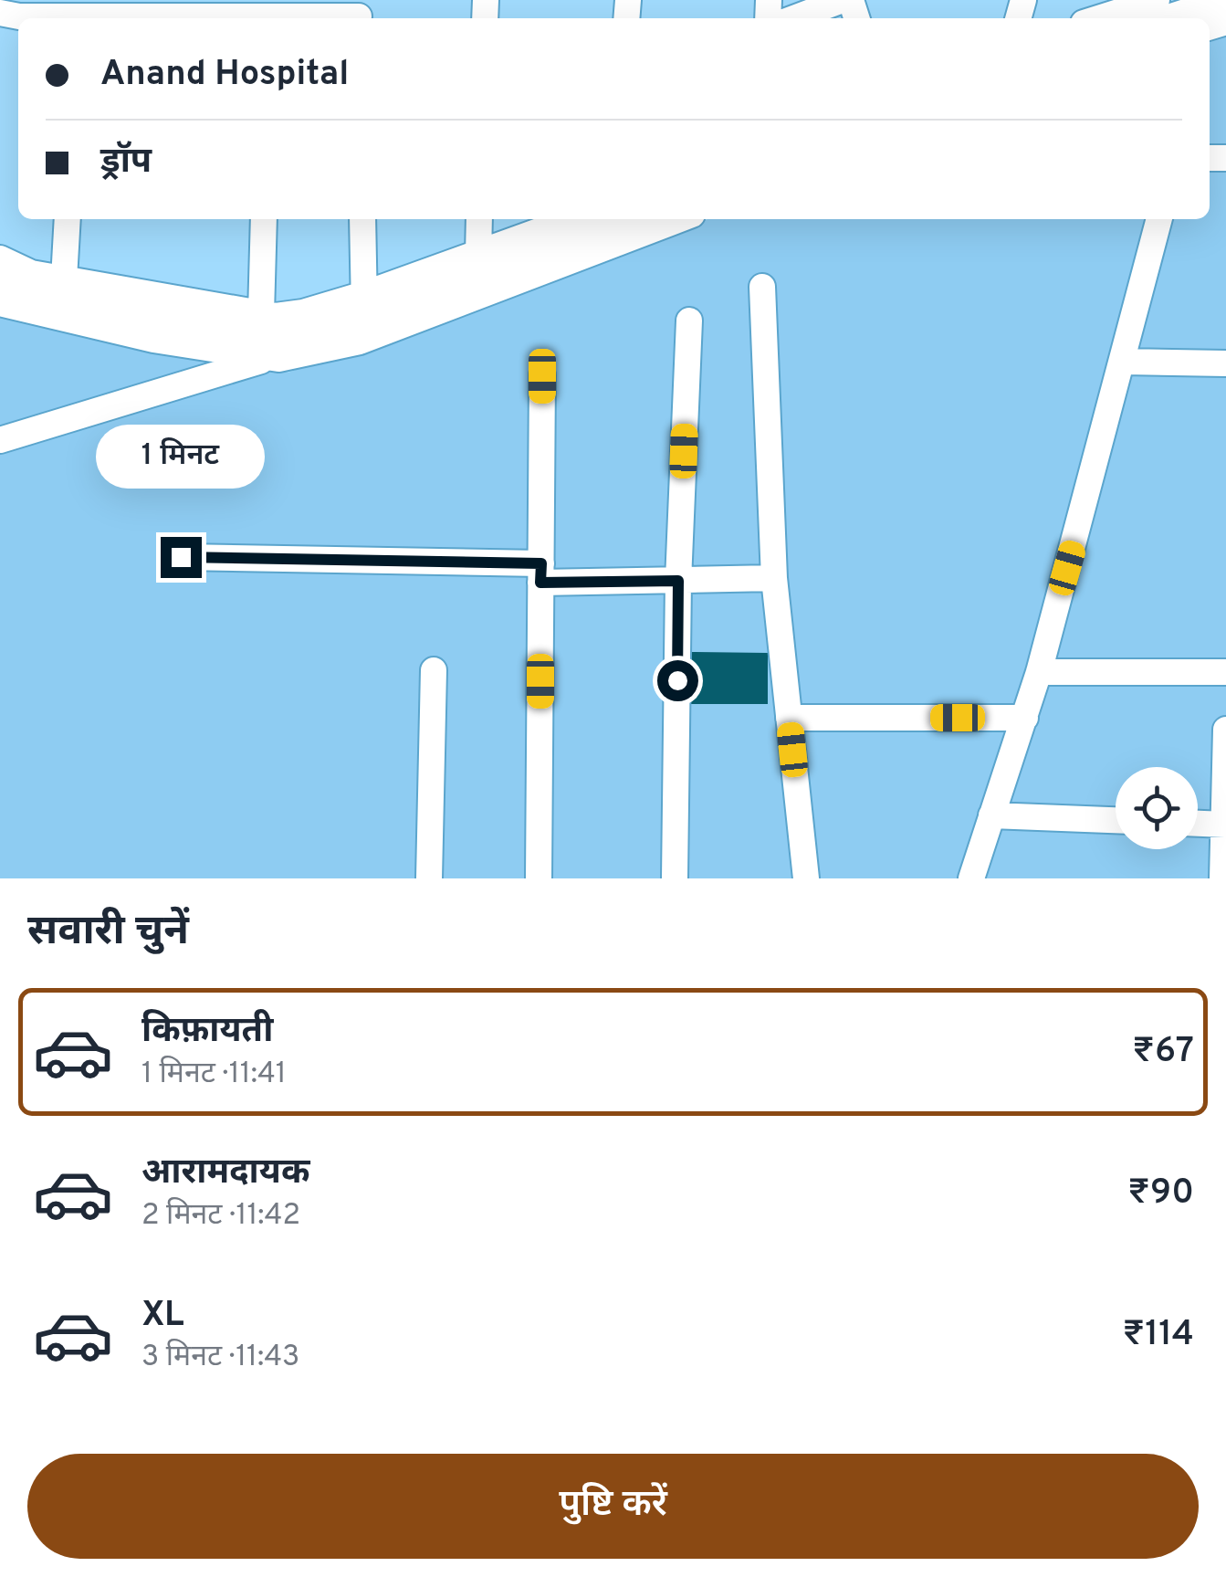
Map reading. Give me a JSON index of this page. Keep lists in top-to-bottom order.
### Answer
{
  "page": {
    "banner": ["Anand Hospital", "ड्रॉप"],
    "bubble": "1 मिनट",
    "heading": "सवारी चुनें",
    "list": [
      {
        "name": "किफ़ायती",
        "note": "1 मिनट · 11:41",
        "value": "₹67"
      },
      {
        "name": "आरामदायक",
        "note": "2 मिनट · 11:42",
        "value": "₹90"
      },
      {
        "name": "XL",
        "note": "3 मिनट · 11:43",
        "value": "₹114"
      }
    ],
    "buttons": "पुष्टि करें"
  }
}
